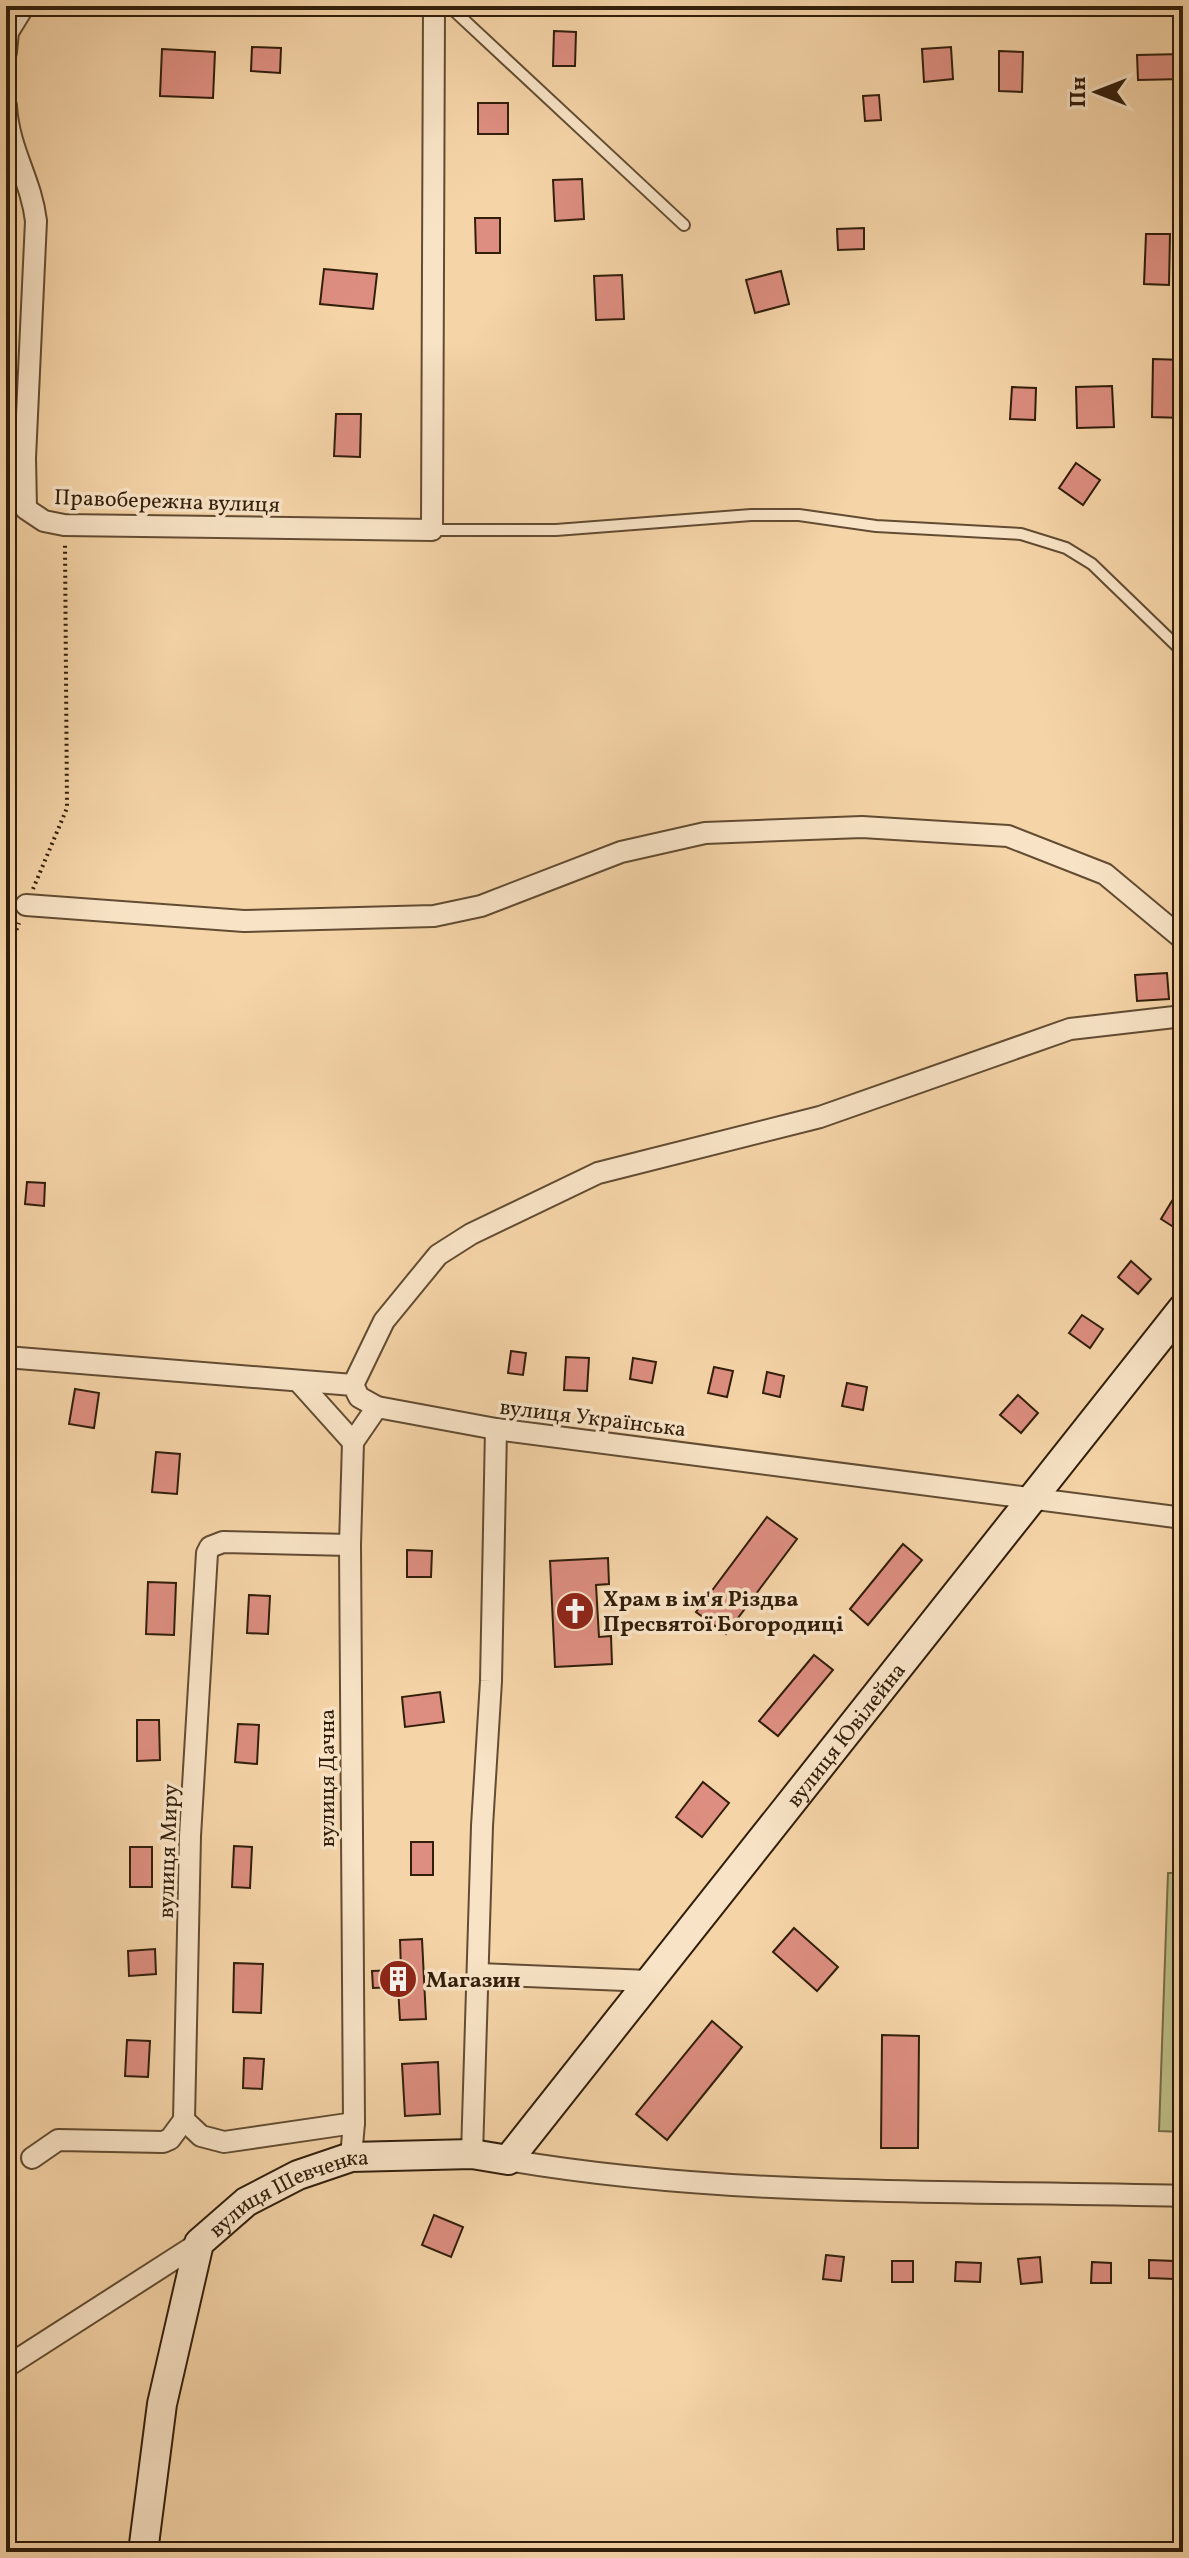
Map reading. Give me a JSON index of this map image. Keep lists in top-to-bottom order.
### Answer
{
  "streets": {
    "street": [
      "Правобережна вулиця",
      "вулиця Українська",
      "вулиця Ювілейна",
      "вулиця Дачна",
      "вулиця Миру",
      "вулиця Шевченка"
    ]
  },
  "crossings": [
    ["вулиця Українська", "вулиця Ювілейна"],
    ["вулиця Ювілейна", "вулиця Шевченка"],
    ["вулиця Дачна", "вулиця Миру"],
    ["вулиця Дачна", "вулиця Шевченка"]
  ],
  "places": {
    "church": ["Храм в ім'я Різдва Пресвятої Богородиці"],
    "building": ["Магазин"]
  },
  "north": "left"
}
